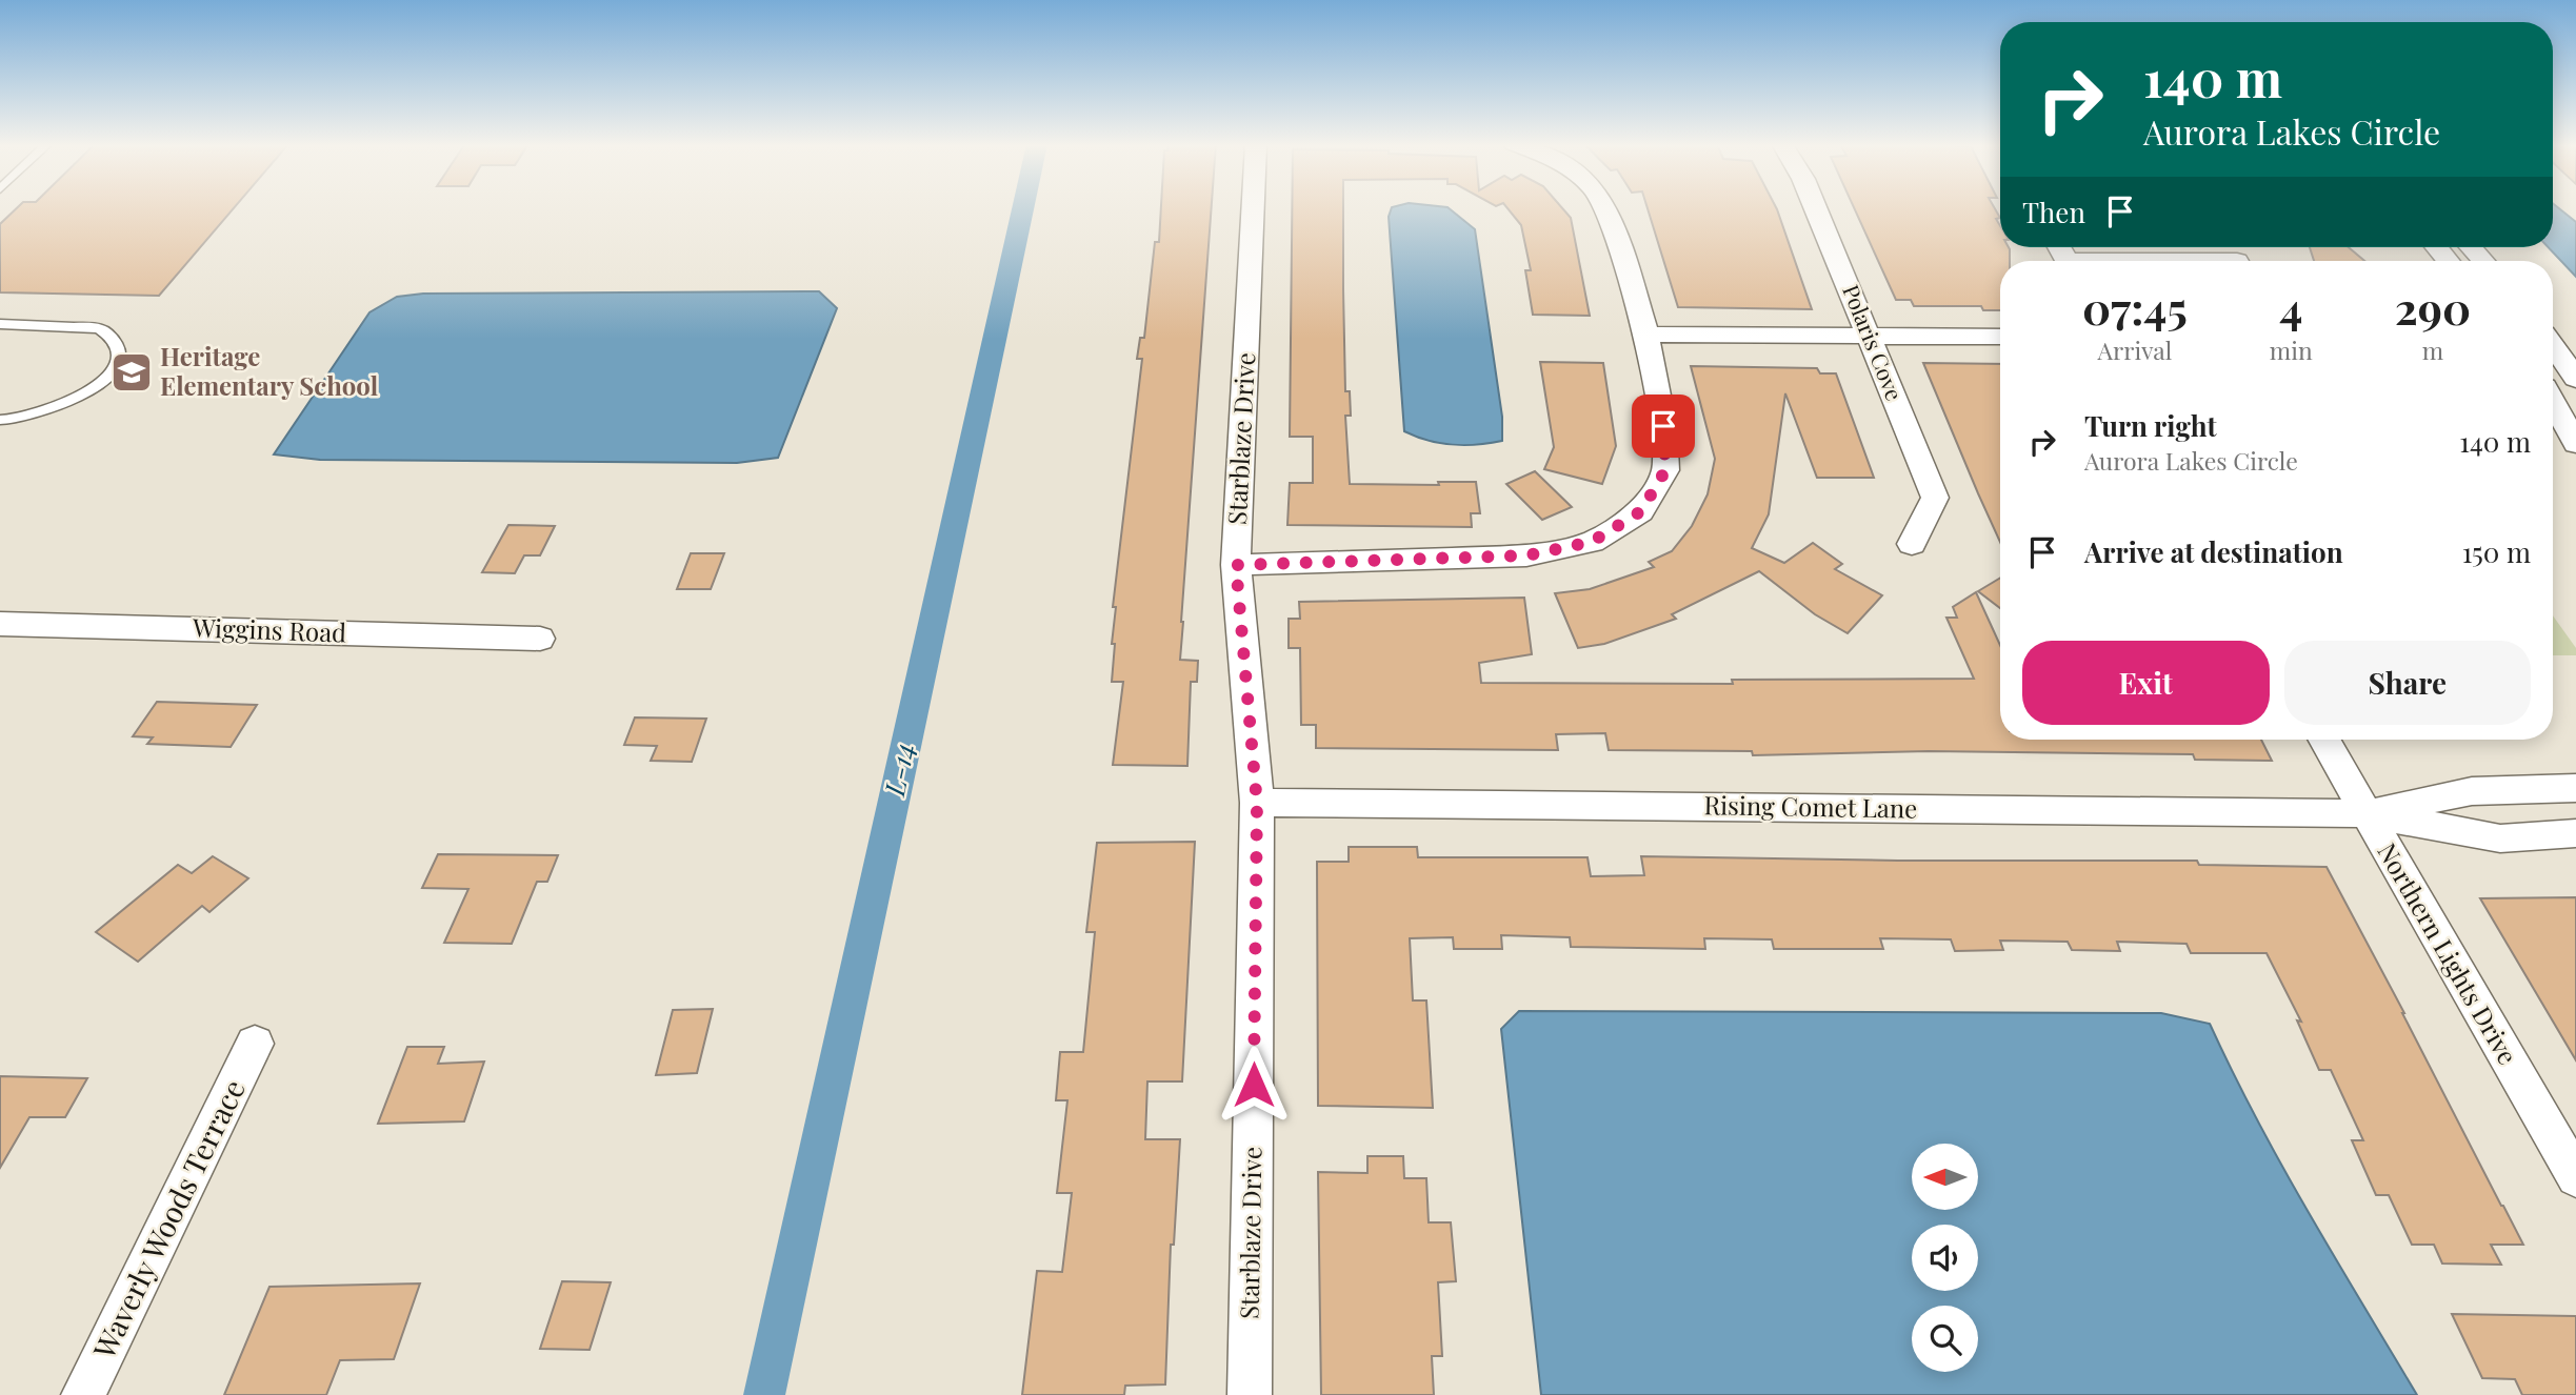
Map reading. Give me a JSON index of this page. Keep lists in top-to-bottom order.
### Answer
{
  "streets": {
    "street": [
      "Polaris Cove",
      "Starblaze Drive",
      "Wiggins Road",
      "Rising Comet Lane",
      "Northern Lights Drive",
      "Waverly Woods Terrace"
    ]
  },
  "crossings": [
    ["Starblaze Drive", "Rising Comet Lane"],
    ["Rising Comet Lane", "Northern Lights Drive"]
  ],
  "water": ["L-14"],
  "places": {
    "school or university": ["Heritage Elementary School"]
  },
  "north": "left",
  "page": {
    "turn": ["140 m", "Aurora Lakes Circle"],
    "then": "Then",
    "eta": [
      "07:45",
      "Arrival",
      "4",
      "min",
      "290",
      "m"
    ],
    "list": [
      {
        "name": "Turn right",
        "note": "Aurora Lakes Circle",
        "value": "140 m"
      },
      {
        "name": "Arrive at destination",
        "value": "150 m"
      }
    ],
    "buttons": ["Exit", "Share"]
  }
}
